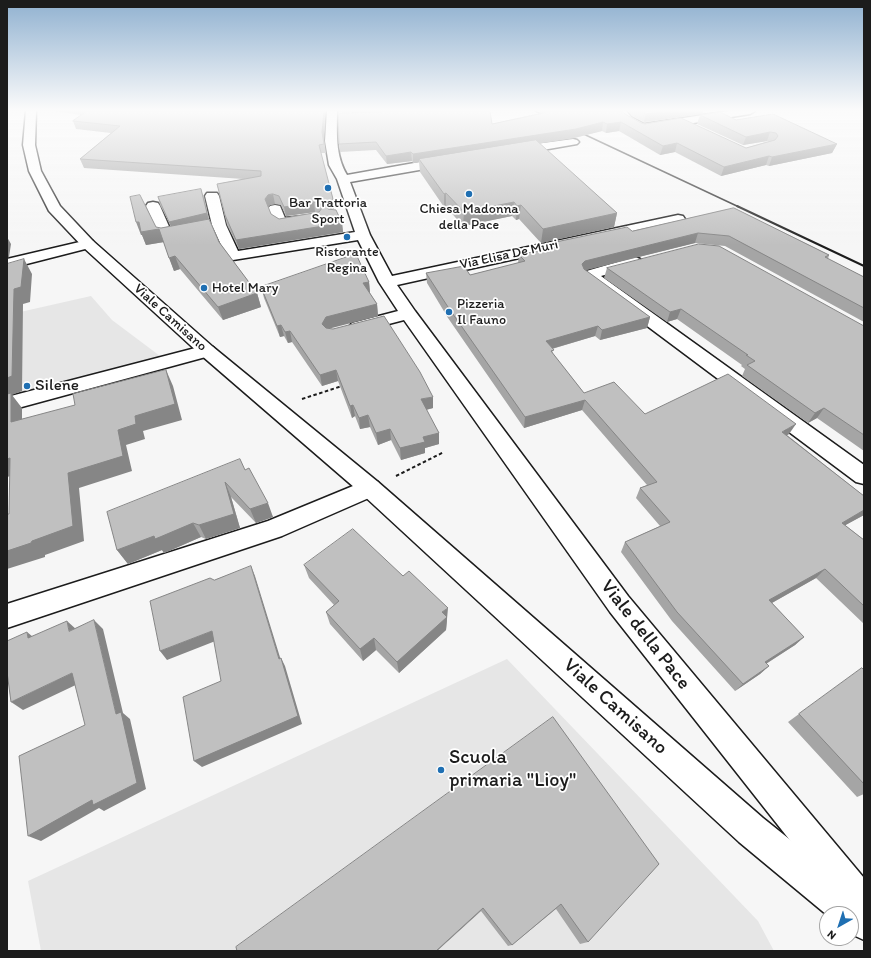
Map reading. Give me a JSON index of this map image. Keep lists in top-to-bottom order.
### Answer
{
  "streets": {
    "street": ["Via Elisa De Muri", "Viale Camisano", "Viale della Pace"]
  },
  "crossings": [
    ["Via Elisa De Muri", "Viale della Pace"]
  ],
  "places": [
    "Bar Trattoria Sport",
    "Chiesa Madonna della Pace",
    "Ristorante Regina",
    "Hotel Mary",
    "Pizzeria Il Fauno",
    "Silene",
    "Scuola primaria \"Lioy\""
  ],
  "north": "bottom left"
}
